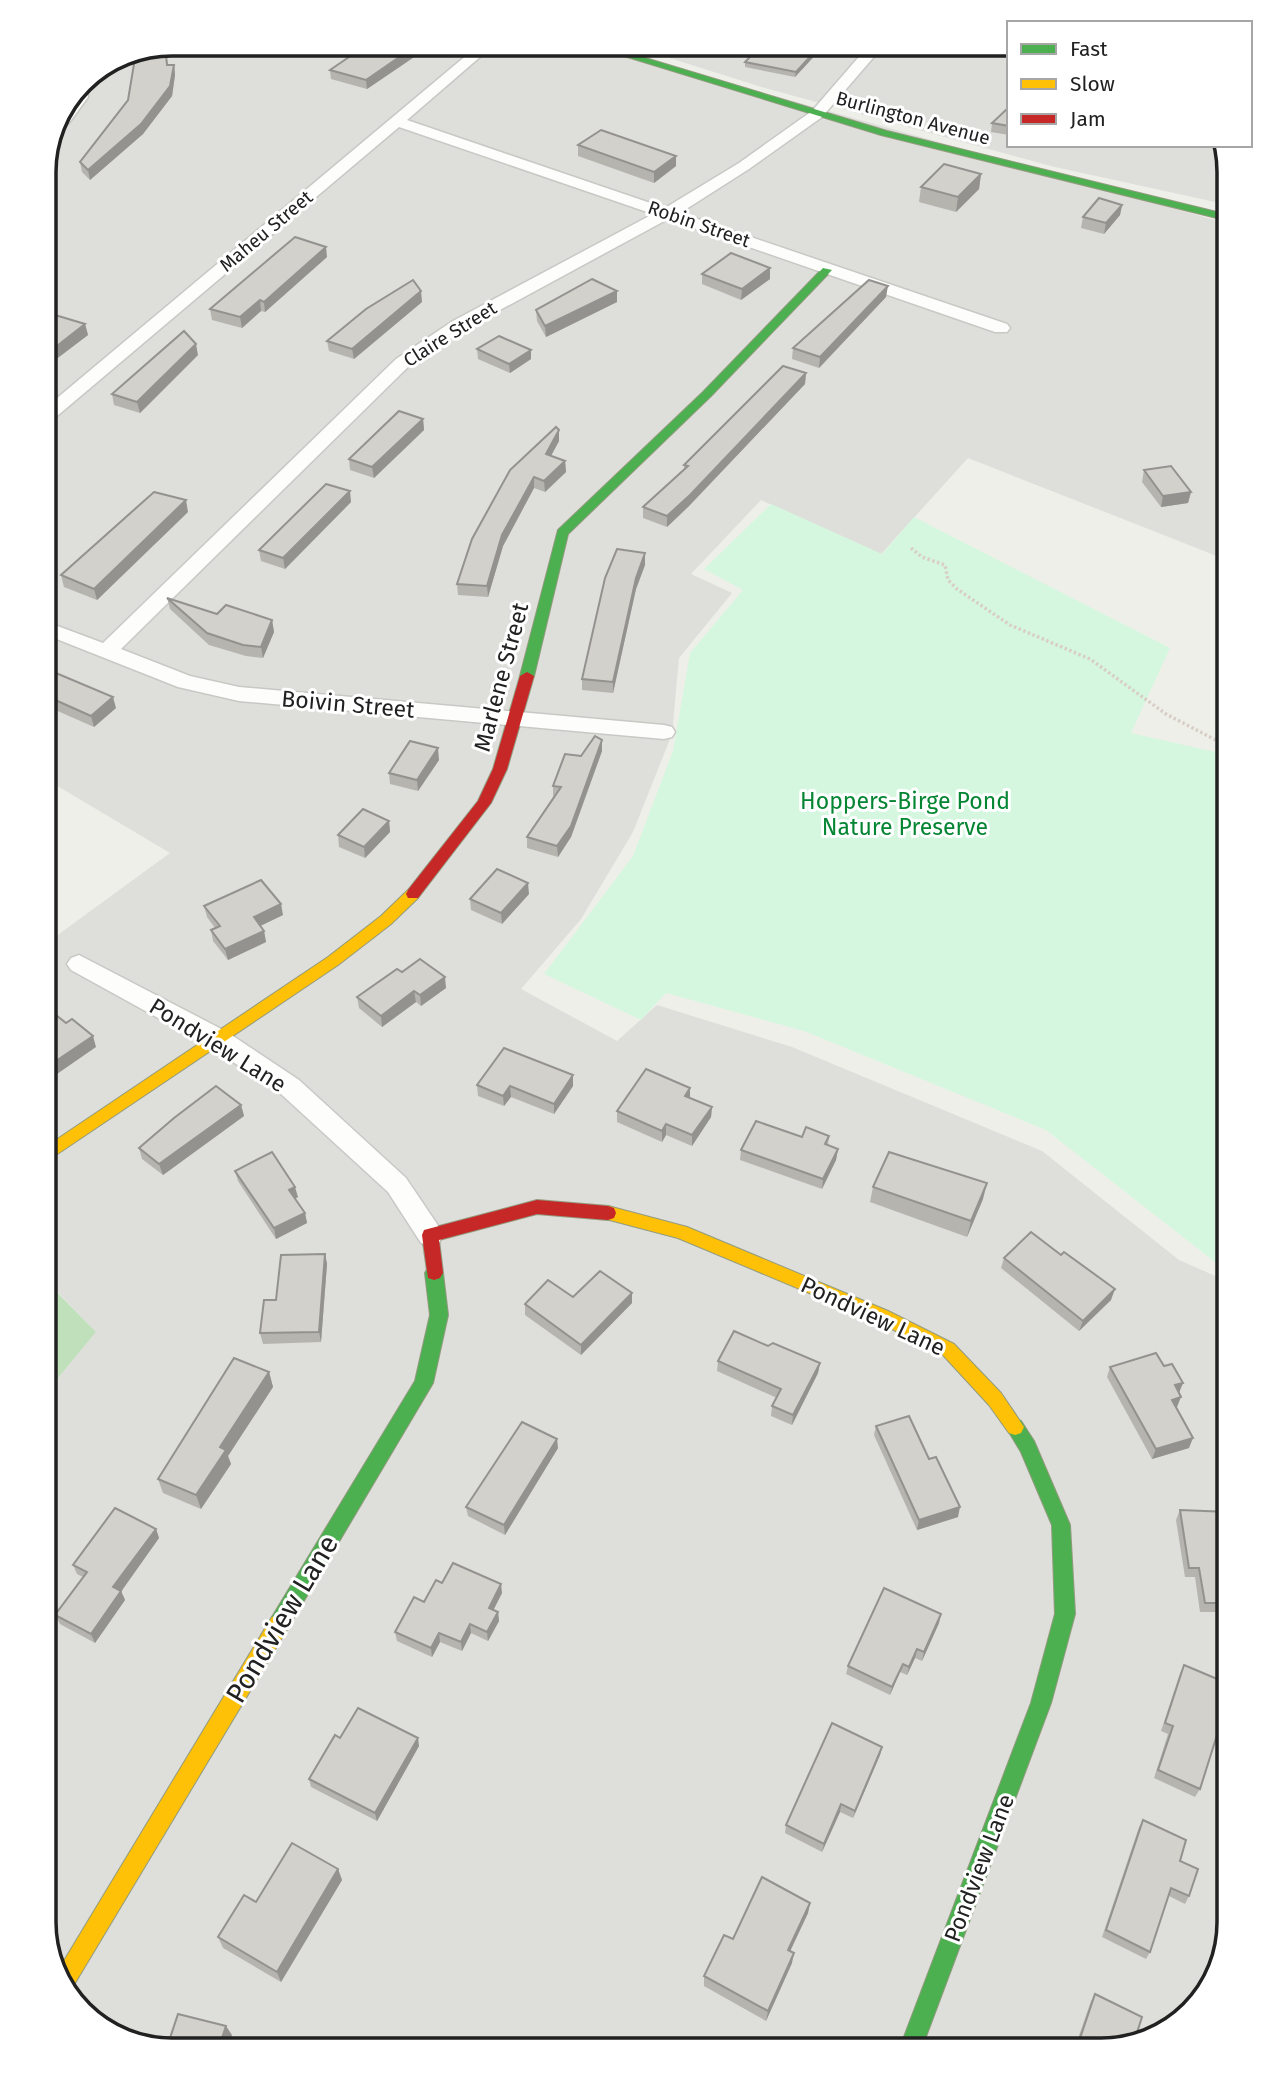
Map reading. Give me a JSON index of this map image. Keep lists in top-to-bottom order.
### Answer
{
  "streets": {
    "street": [
      "Burlington Avenue",
      "Robin Street",
      "Maheu Street",
      "Claire Street",
      "Marlene Street",
      "Boivin Street",
      "Pondview Lane"
    ]
  },
  "crossings": [
    ["Burlington Avenue", "Claire Street"],
    ["Robin Street", "Maheu Street"],
    ["Robin Street", "Claire Street"],
    ["Robin Street", "Marlene Street"],
    ["Claire Street", "Boivin Street"],
    ["Marlene Street", "Boivin Street"],
    ["Marlene Street", "Pondview Lane"]
  ],
  "parks": ["Hoppers-Birge Pond Nature Preserve"],
  "legend": ["Fast", "Slow", "Jam"]
}
